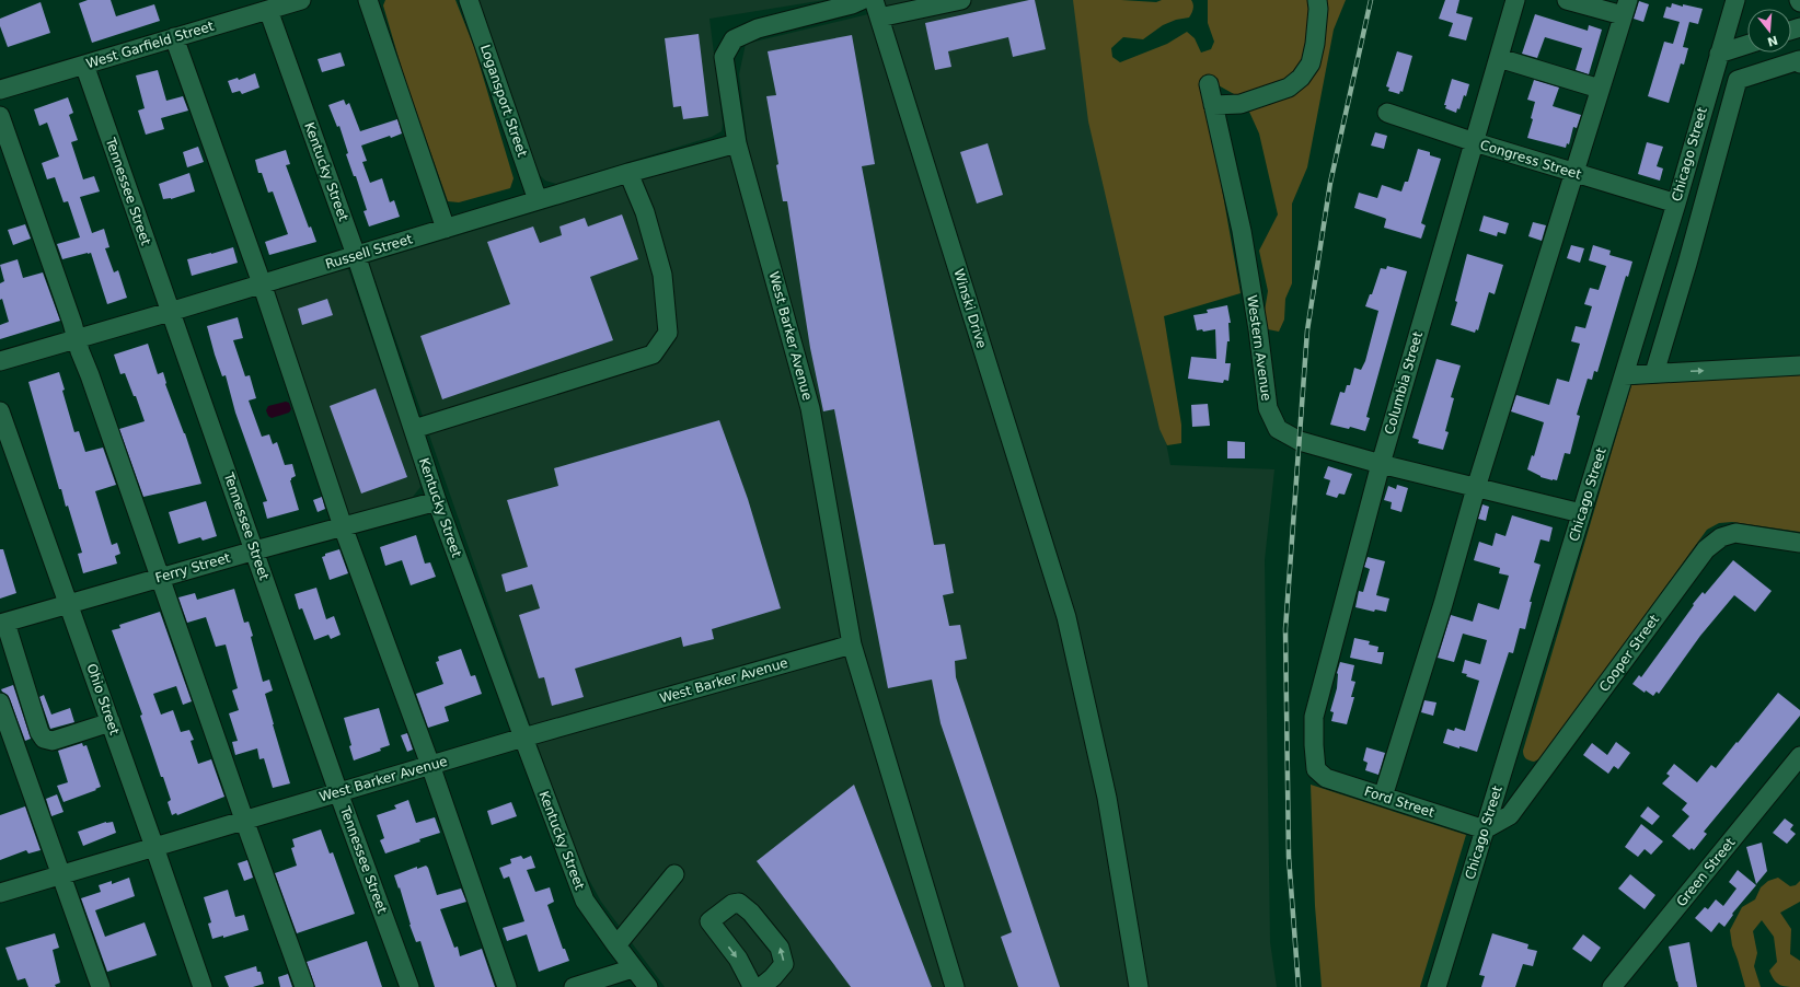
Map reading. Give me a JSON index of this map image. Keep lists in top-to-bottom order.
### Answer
{
  "streets": {
    "street": [
      "West Garfield Street",
      "Logansport Street",
      "Chicago Street",
      "Congress Street",
      "Kentucky Street",
      "Tennessee Street",
      "Russell Street",
      "Winski Drive",
      "West Barker Avenue",
      "Western Avenue",
      "Columbia Street",
      "Ferry Street",
      "Cooper Street",
      "Ohio Street",
      "Ford Street",
      "Green Street"
    ]
  },
  "crossings": [
    ["West Garfield Street", "Kentucky Street"],
    ["West Garfield Street", "Tennessee Street"],
    ["Logansport Street", "Russell Street"],
    ["Chicago Street", "Congress Street"],
    ["Chicago Street", "Western Avenue"],
    ["Chicago Street", "Cooper Street"],
    ["Chicago Street", "Ford Street"],
    ["Congress Street", "Columbia Street"],
    ["Kentucky Street", "Russell Street"],
    ["Kentucky Street", "West Barker Avenue"],
    ["Kentucky Street", "Ferry Street"],
    ["Tennessee Street", "Russell Street"],
    ["Tennessee Street", "West Barker Avenue"],
    ["Tennessee Street", "Ferry Street"],
    ["Russell Street", "West Barker Avenue"],
    ["West Barker Avenue", "Ohio Street"],
    ["Western Avenue", "Columbia Street"],
    ["Columbia Street", "Ford Street"],
    ["Ferry Street", "Ohio Street"],
    ["Cooper Street", "Ford Street"]
  ],
  "north": "bottom"
}
